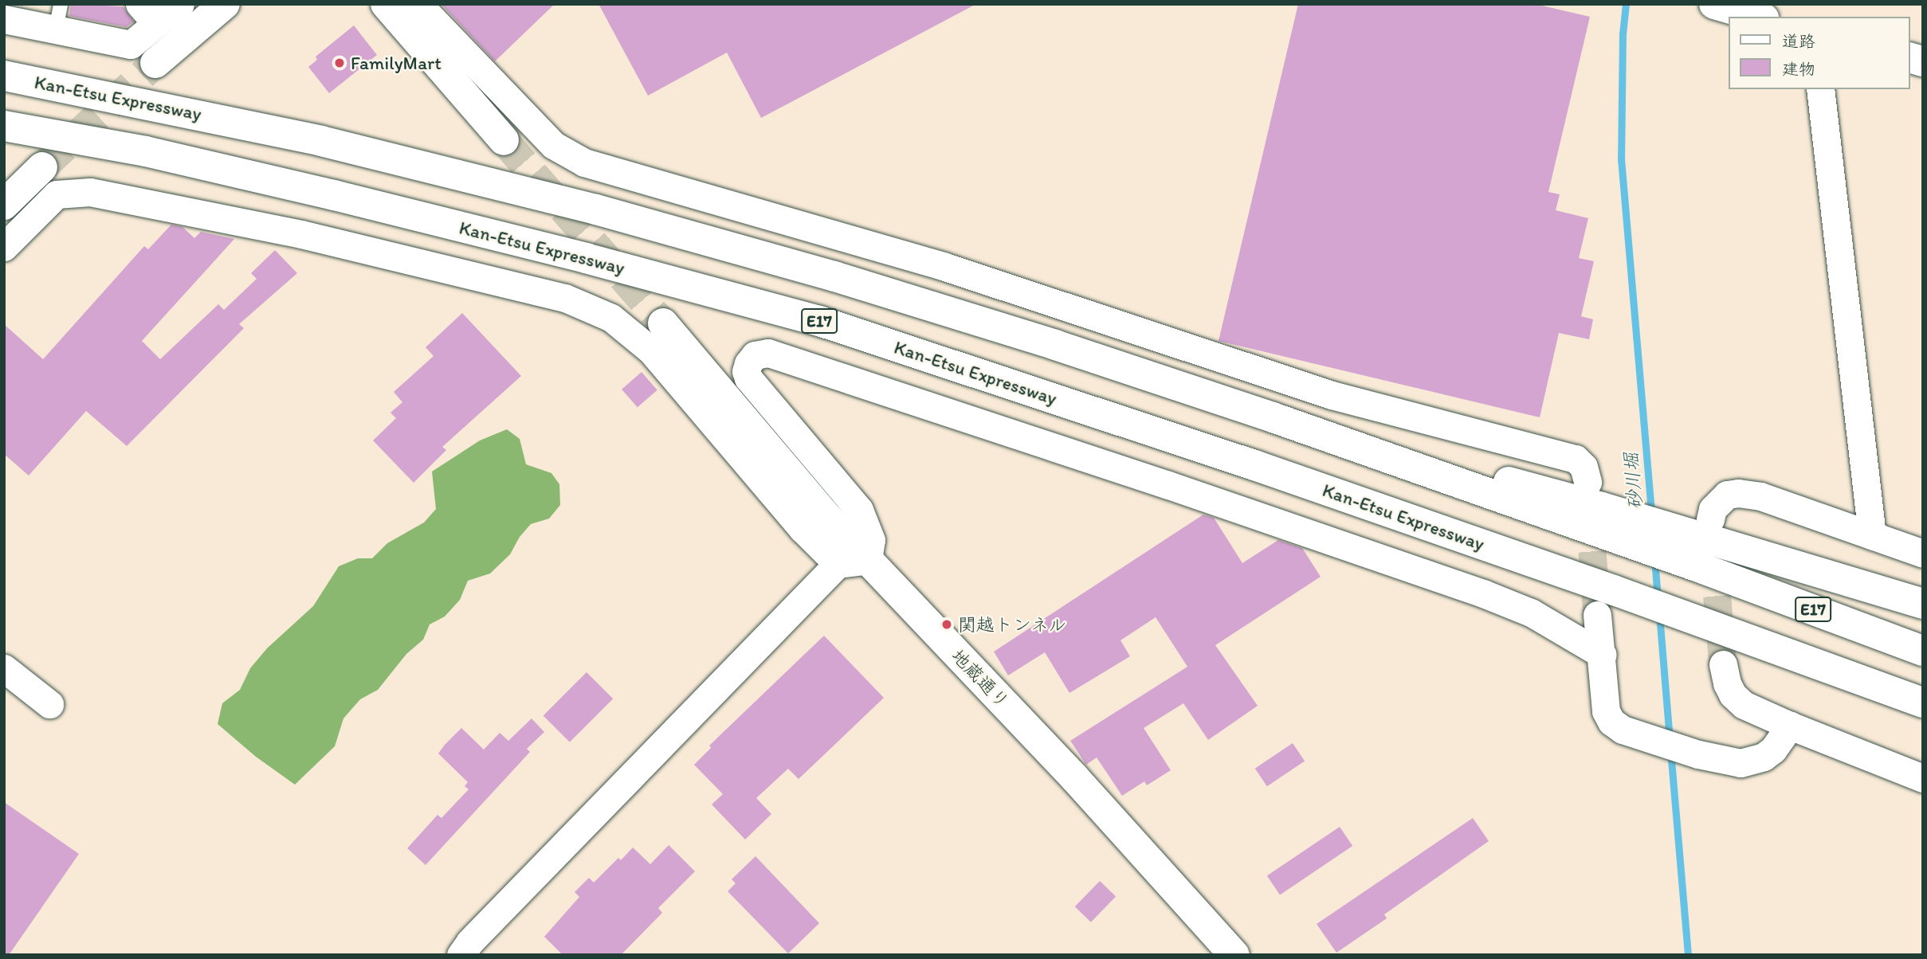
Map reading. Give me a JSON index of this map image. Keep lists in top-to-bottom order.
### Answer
{
  "streets": {
    "main road": ["Kan-Etsu Expressway", "E17", "地蔵通り"]
  },
  "water": ["砂川堀"],
  "places": ["FamilyMart", "関越トンネル"],
  "legend": ["道路", "建物"]
}
